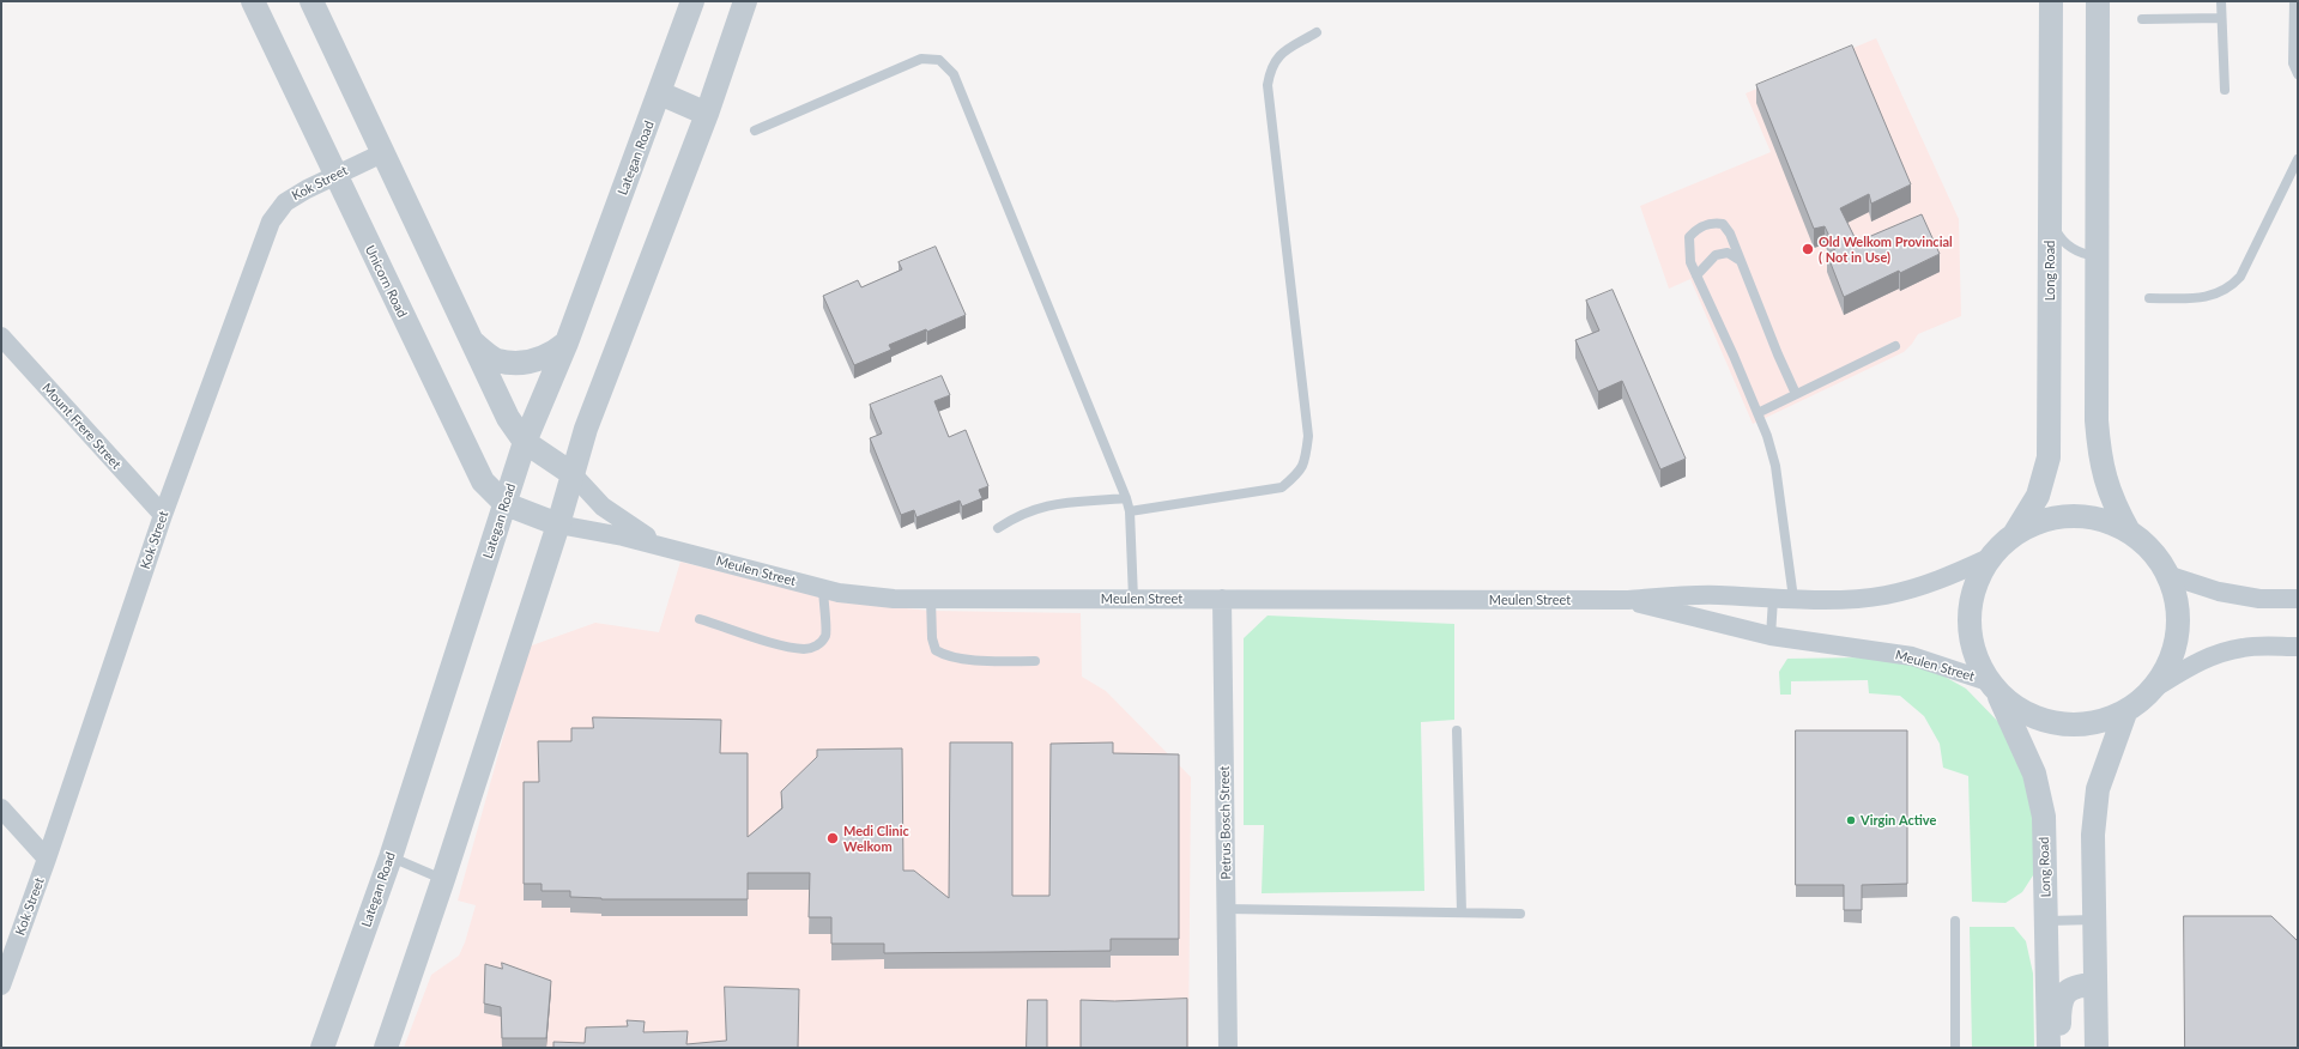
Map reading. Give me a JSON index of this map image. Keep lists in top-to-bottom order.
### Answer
{
  "streets": {
    "street": [
      "Lategan Road",
      "Kok Street",
      "Long Road",
      "Unicorn Road",
      "Mount Frere Street",
      "Meulen Street",
      "Petrus Bosch Street"
    ]
  },
  "crossings": [
    ["Lategan Road", "Unicorn Road"],
    ["Kok Street", "Unicorn Road"],
    ["Kok Street", "Mount Frere Street"],
    ["Long Road", "Meulen Street"],
    ["Unicorn Road", "Meulen Street"],
    ["Meulen Street", "Petrus Bosch Street"]
  ],
  "places": ["Old Welkom Provincial ( Not in Use)", "Virgin Active", "Medi Clinic Welkom"]
}
